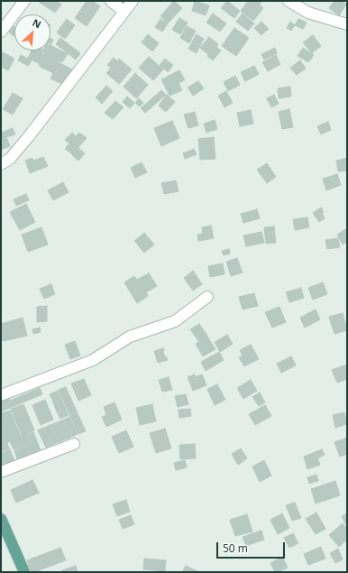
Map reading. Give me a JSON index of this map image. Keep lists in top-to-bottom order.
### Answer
{
  "scale_bar": "50 m",
  "north": "top right"
}
